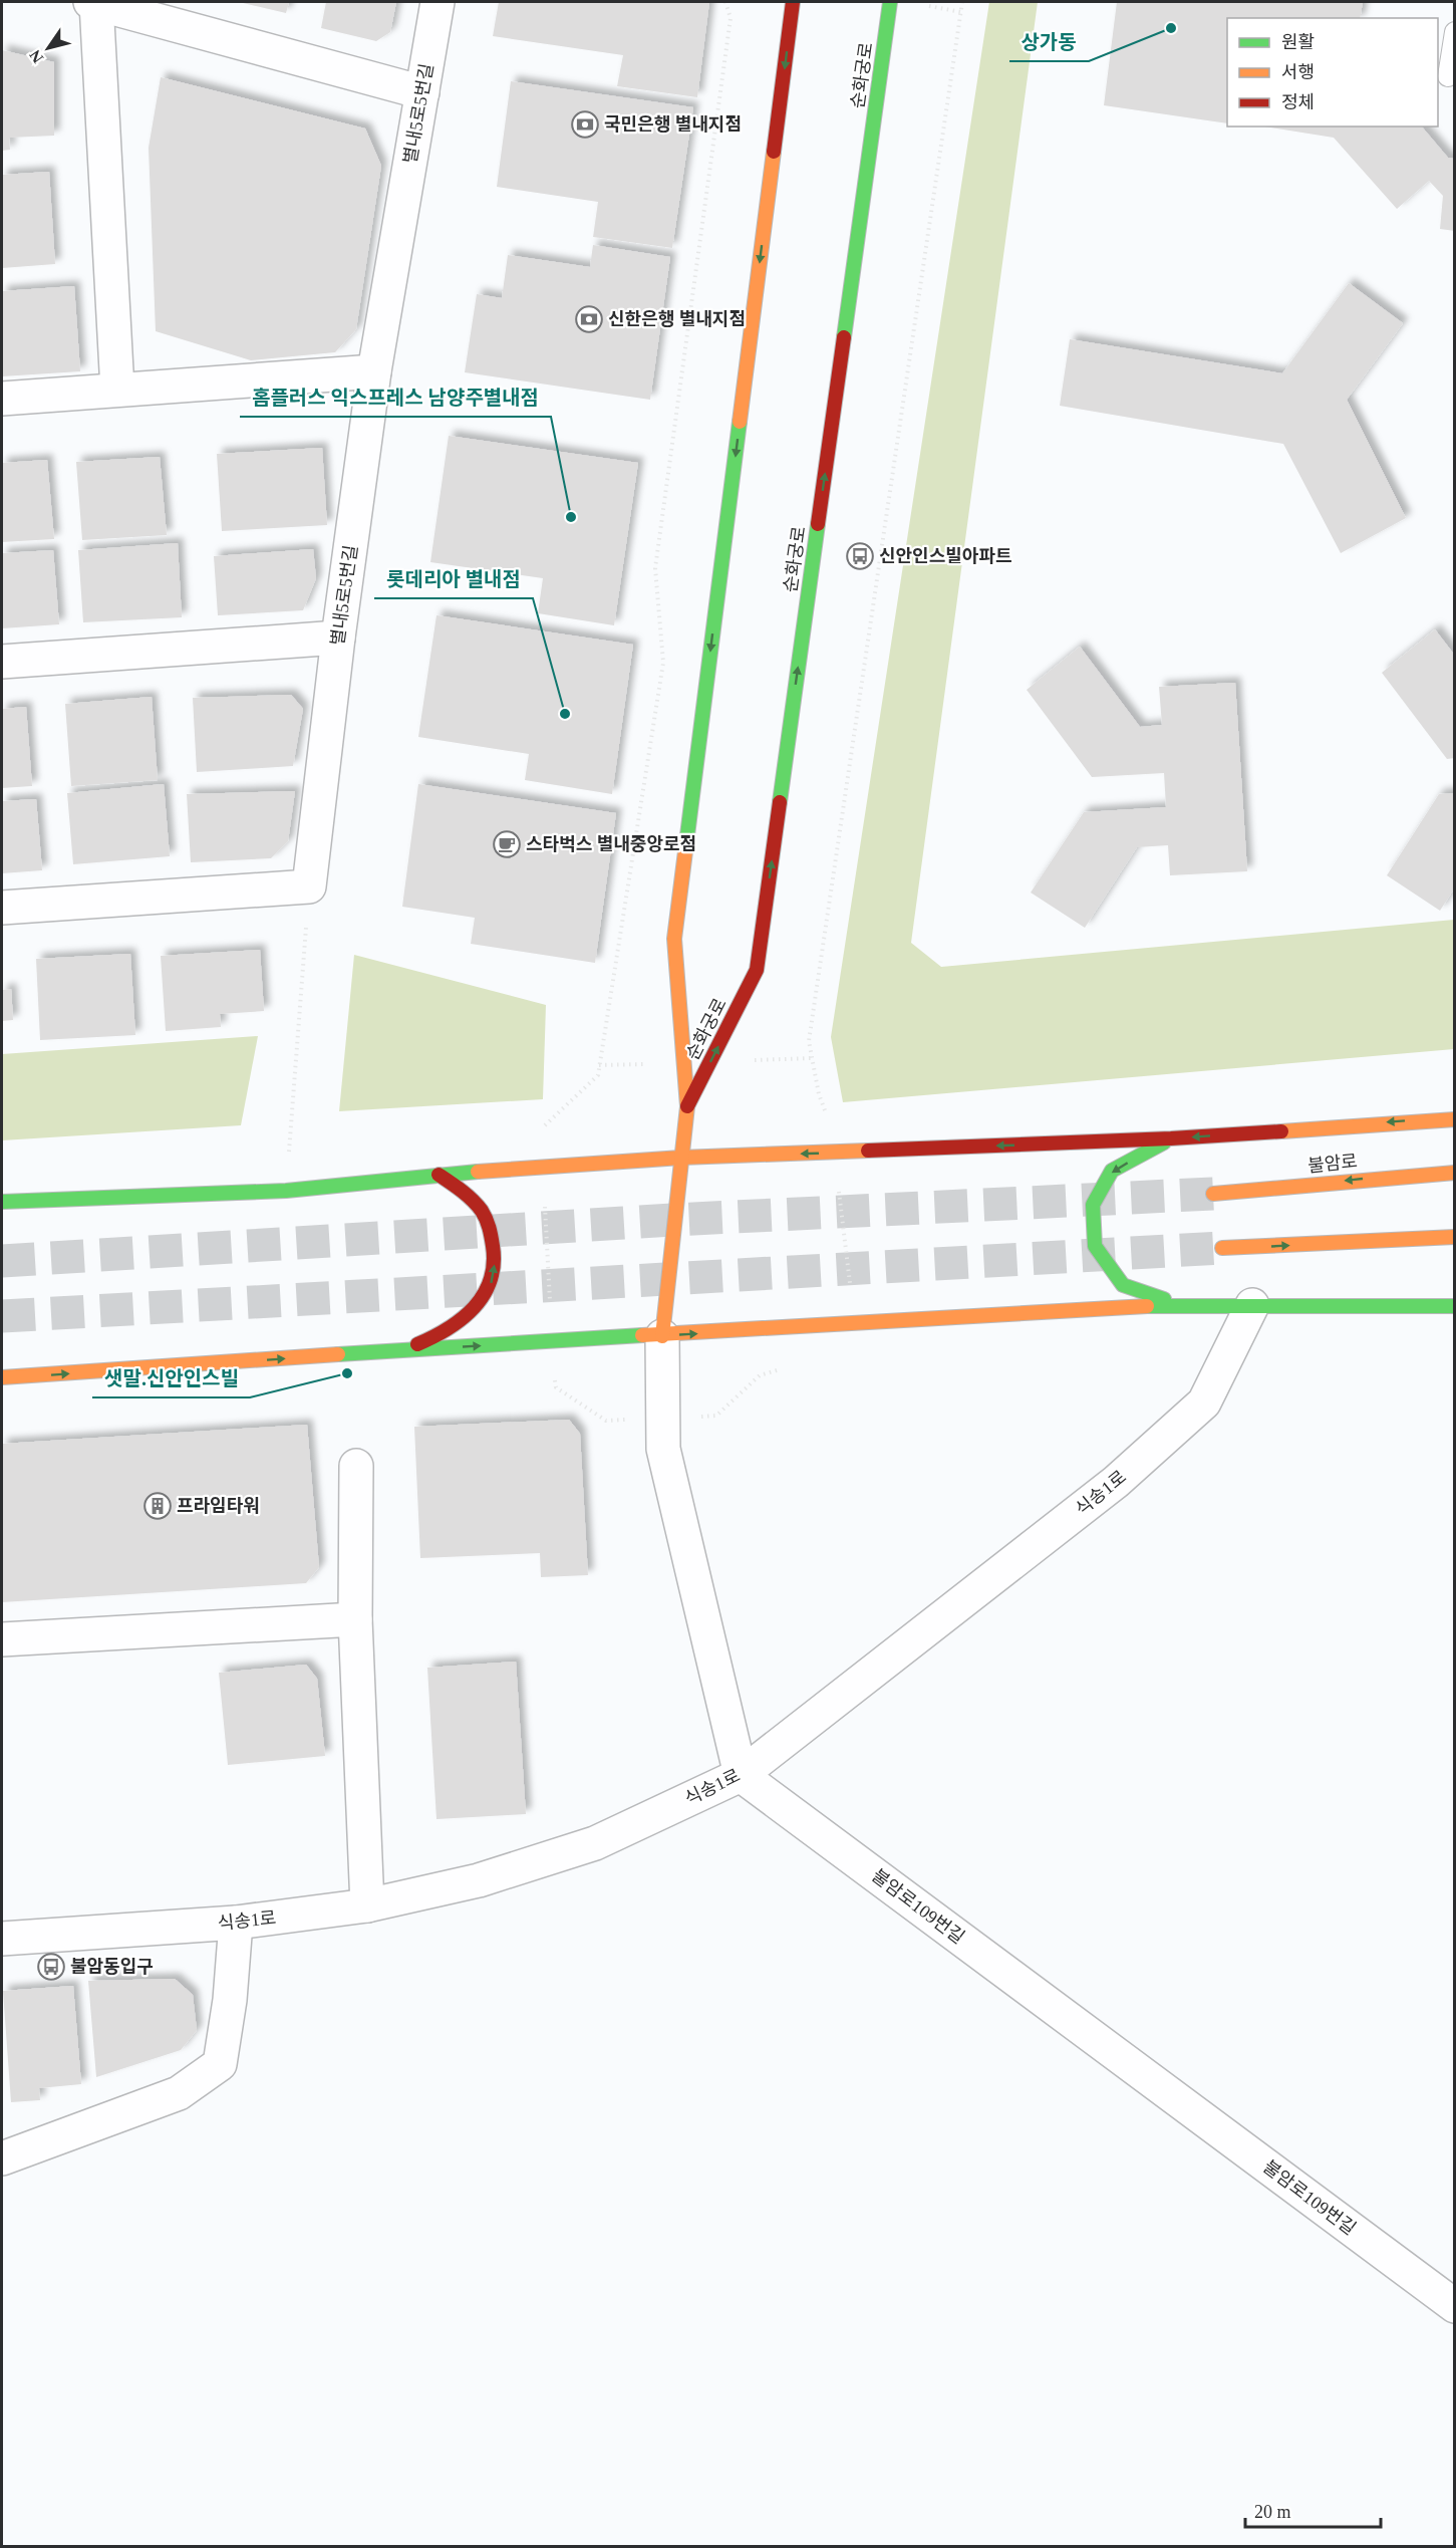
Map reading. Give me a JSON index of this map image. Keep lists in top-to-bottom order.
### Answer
{
  "streets": {
    "street": [
      "순화궁로",
      "별내5로5번길",
      "불암로",
      "식송1로",
      "불암로109번길"
    ]
  },
  "crossings": [
    ["식송1로", "불암로109번길"]
  ],
  "places": {
    "other": [
      "상가동",
      "홈플러스 익스프레스 남양주별내점",
      "롯데리아 별내점",
      "샛말.신안인스빌"
    ],
    "bank": ["국민은행 별내지점", "신한은행 별내지점"],
    "bus stop": ["신안인스빌아파트", "불암동입구"],
    "cafe": ["스타벅스 별내중앙로점"],
    "building": ["프라임타워"]
  },
  "legend": ["원활", "서행", "정체"],
  "scale_bar": "20 m",
  "north": "bottom left"
}
